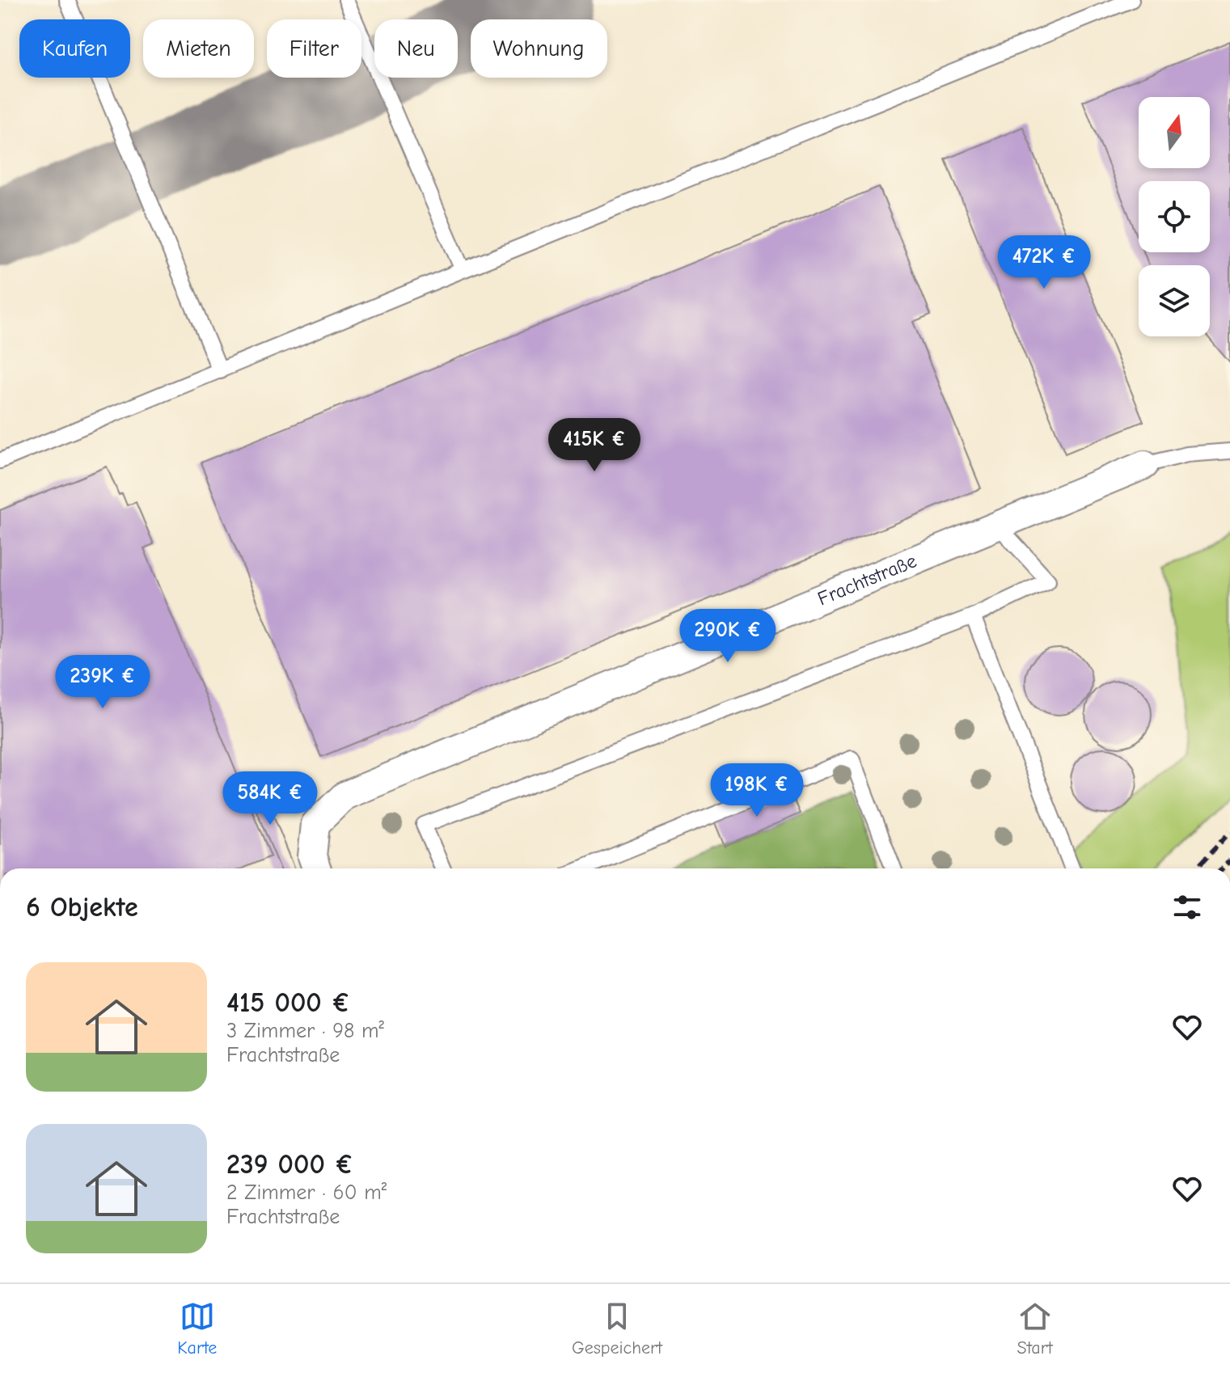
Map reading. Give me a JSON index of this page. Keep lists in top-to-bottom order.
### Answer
{
  "streets": {
    "street": ["Frachtstraße"]
  },
  "north": "top",
  "page": {
    "chip": [
      "Kaufen",
      "Mieten",
      "Filter",
      "Neu",
      "Wohnung"
    ],
    "price": [
      "472K €",
      "415K €",
      "290K €",
      "239K €",
      "198K €",
      "584K €"
    ],
    "heading": "6 Objekte",
    "list": [
      {
        "name": "415 000 €",
        "note": "3 Zimmer · 98 m² · Frachtstraße"
      },
      {
        "name": "239 000 €",
        "note": "2 Zimmer · 60 m² · Frachtstraße"
      }
    ],
    "tabs": ["Karte", "Gespeichert", "Start"]
  }
}
